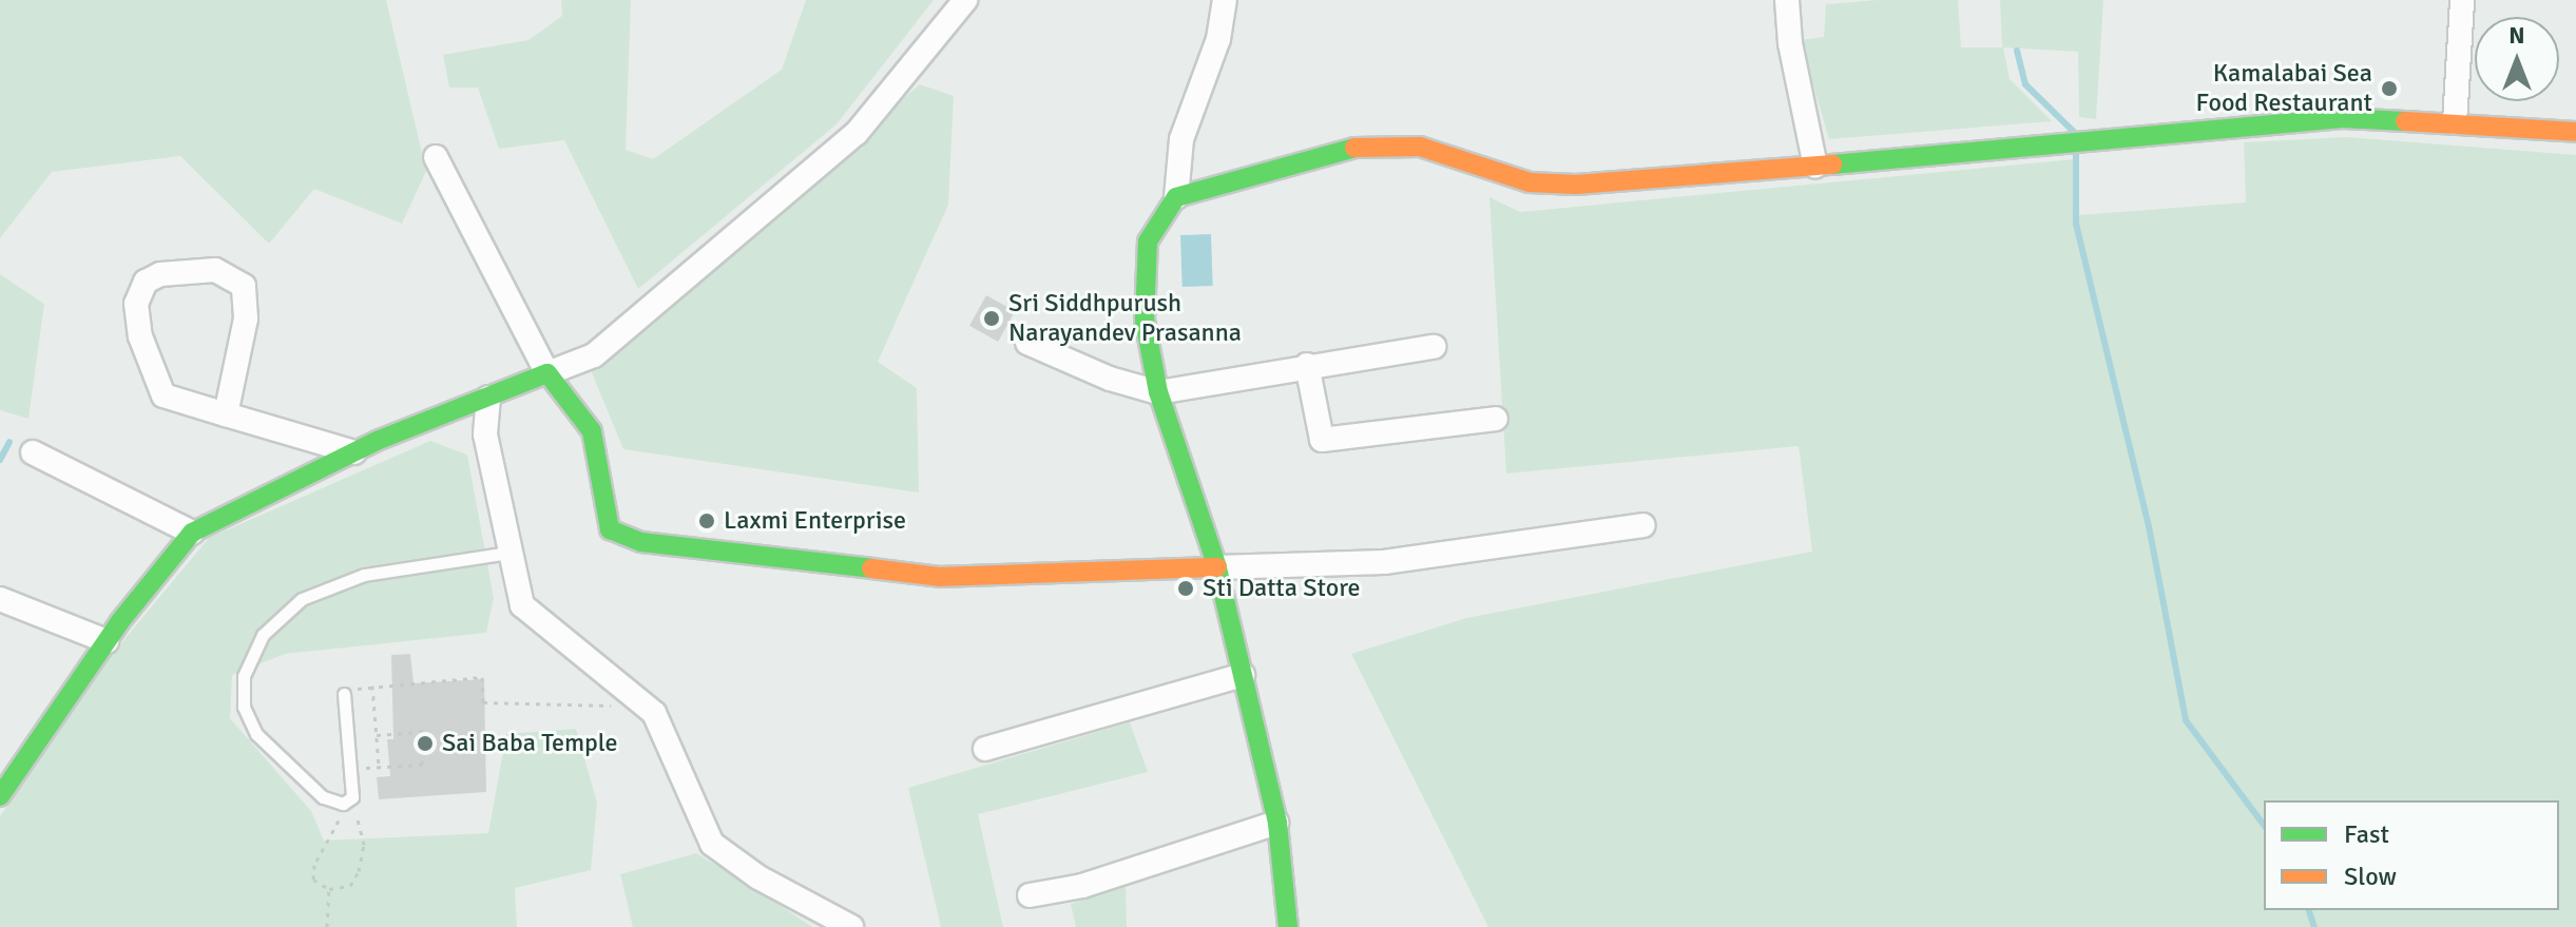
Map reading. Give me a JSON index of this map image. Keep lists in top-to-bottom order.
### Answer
{
  "places": [
    "Kamalabai Sea Food Restaurant",
    "Sri Siddhpurush Narayandev Prasanna",
    "Laxmi Enterprise",
    "Sti Datta Store",
    "Sai Baba Temple"
  ],
  "legend": ["Fast", "Slow"],
  "north": "top"
}
